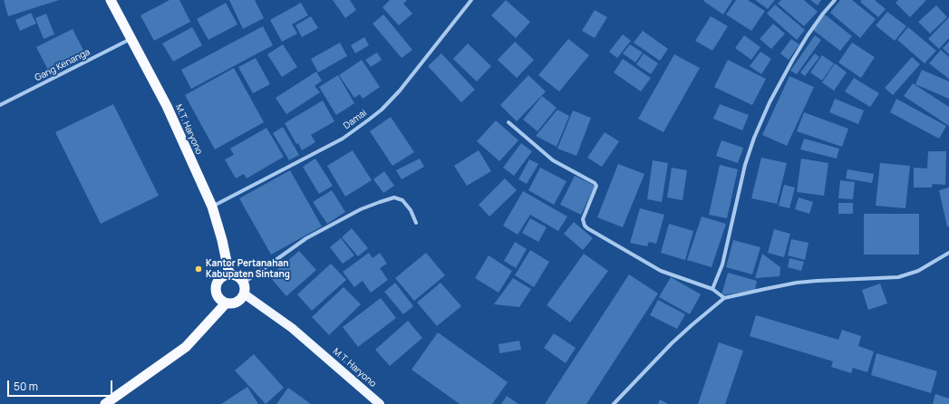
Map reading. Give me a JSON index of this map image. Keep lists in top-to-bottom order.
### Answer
{
  "streets": {
    "highway": ["M.T. Haryono"],
    "street": ["Gang Kenanga", "Damai"]
  },
  "crossings": [
    ["Gang Kenanga", "M.T. Haryono"],
    ["Damai", "M.T. Haryono"]
  ],
  "places": ["Kantor Pertanahan Kabupaten Sintang"],
  "scale_bar": "50 m"
}
